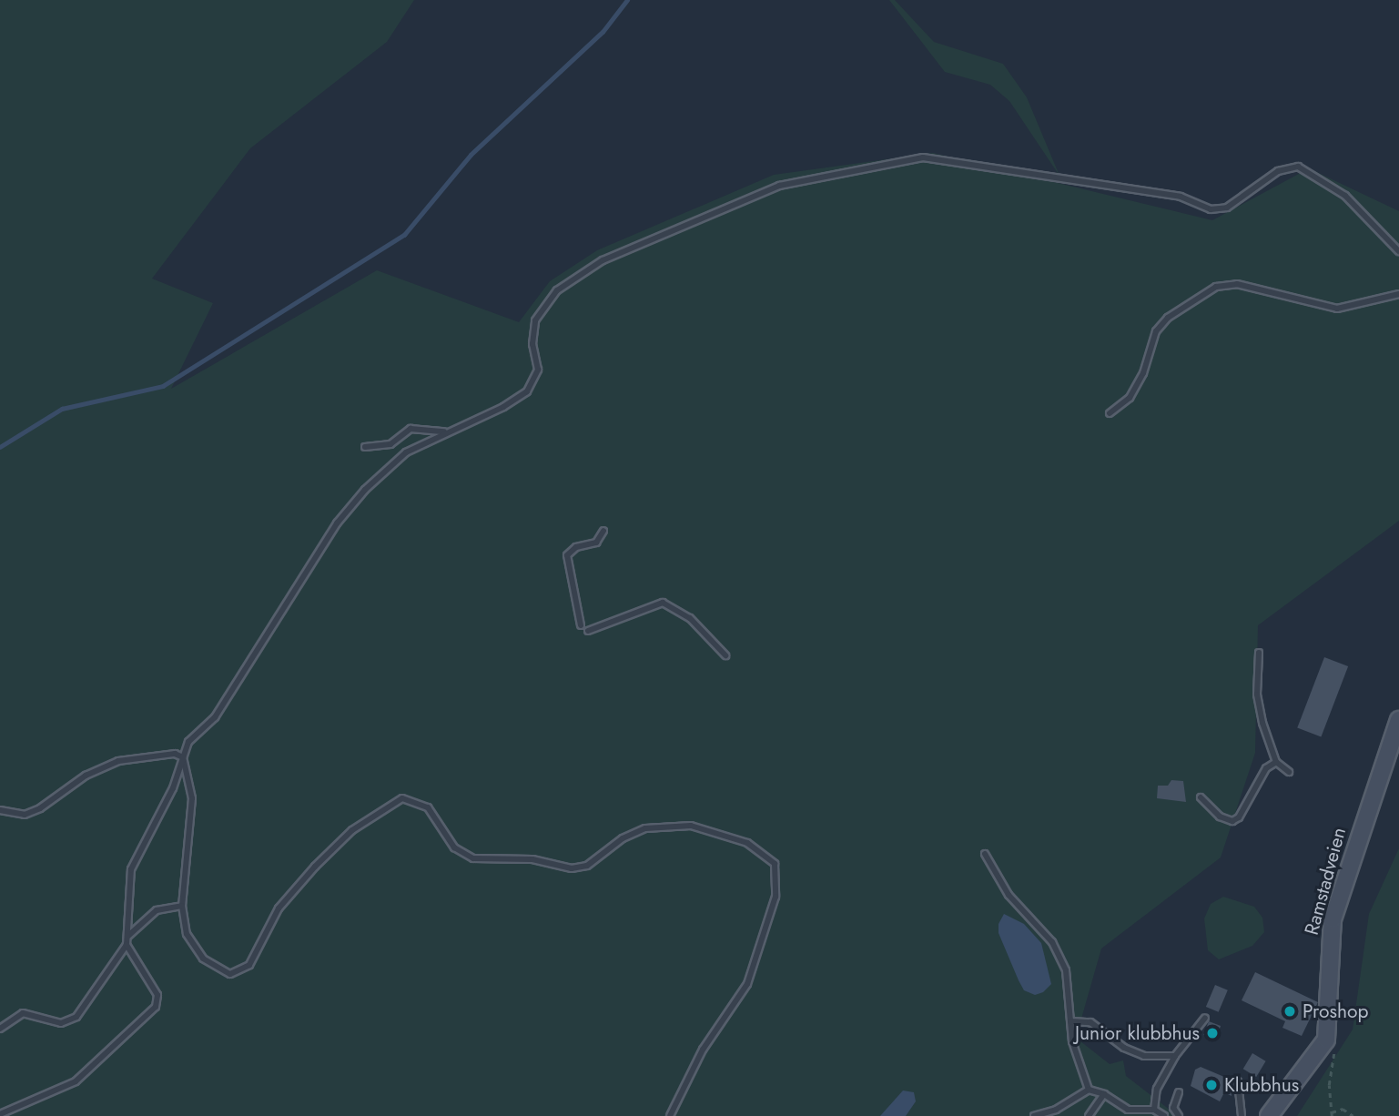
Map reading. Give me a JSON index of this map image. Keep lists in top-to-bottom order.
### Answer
{
  "streets": {
    "street": ["Ramstadveien"]
  },
  "places": ["Proshop", "Junior klubbhus", "Klubbhus"]
}
